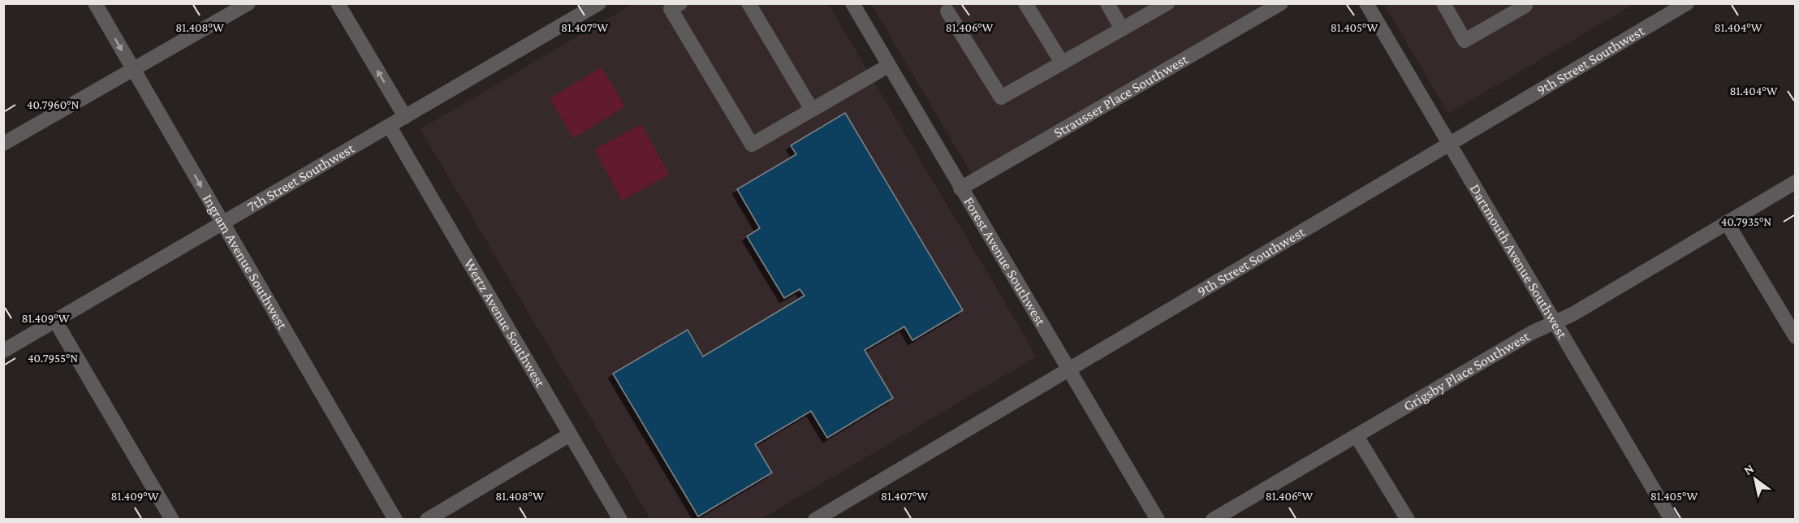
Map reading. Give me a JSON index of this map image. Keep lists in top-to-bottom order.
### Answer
{
  "streets": {
    "street": [
      "9th Street Southwest",
      "Strausser Place Southwest",
      "7th Street Southwest",
      "Ingram Avenue Southwest",
      "Dartmouth Avenue Southwest",
      "Forest Avenue Southwest",
      "Wertz Avenue Southwest",
      "Grigsby Place Southwest"
    ]
  },
  "crossings": [
    ["9th Street Southwest", "Dartmouth Avenue Southwest"],
    ["9th Street Southwest", "Forest Avenue Southwest"],
    ["Strausser Place Southwest", "Forest Avenue Southwest"],
    ["7th Street Southwest", "Ingram Avenue Southwest"],
    ["7th Street Southwest", "Wertz Avenue Southwest"],
    ["Dartmouth Avenue Southwest", "Grigsby Place Southwest"]
  ],
  "one_way": ["Ingram Avenue Southwest"],
  "north": "top left",
  "coordinates": [
    "81.405°W",
    "81.408°W",
    "81.407°W",
    "81.406°W",
    "81.404°W",
    "40.7960°N",
    "40.7935°N",
    "81.409°W",
    "40.7955°N"
  ]
}
